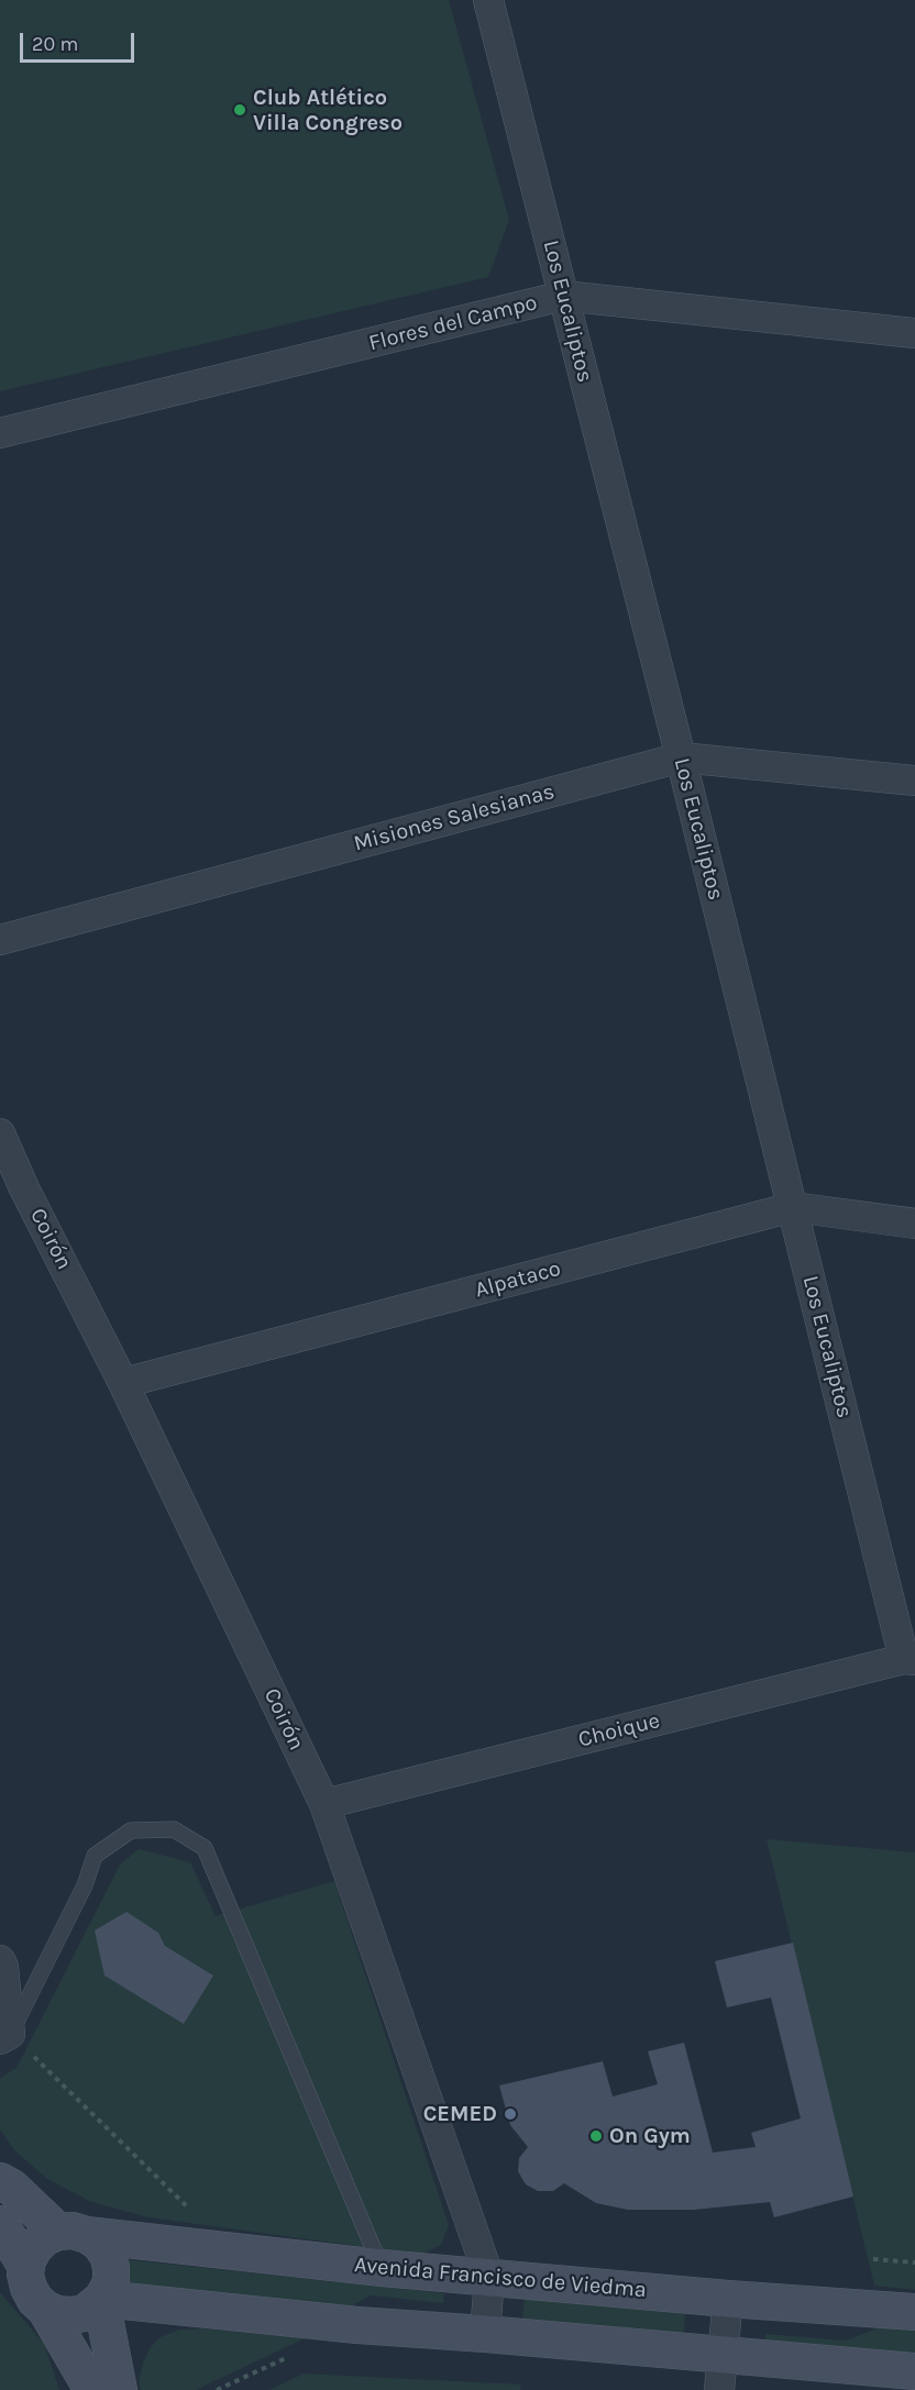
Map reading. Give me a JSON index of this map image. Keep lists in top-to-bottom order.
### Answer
{
  "streets": {
    "main road": ["Avenida Francisco de Viedma"],
    "street": [
      "Los Eucaliptos",
      "Flores del Campo",
      "Misiones Salesianas",
      "Coirón",
      "Alpataco",
      "Choique"
    ]
  },
  "crossings": [
    ["Los Eucaliptos", "Flores del Campo"],
    ["Los Eucaliptos", "Misiones Salesianas"],
    ["Los Eucaliptos", "Alpataco"],
    ["Los Eucaliptos", "Choique"],
    ["Coirón", "Alpataco"],
    ["Coirón", "Choique"],
    ["Coirón", "Avenida Francisco de Viedma"]
  ],
  "places": ["Club Atlético Villa Congreso", "CEMED", "On Gym"],
  "scale_bar": "20 m"
}
